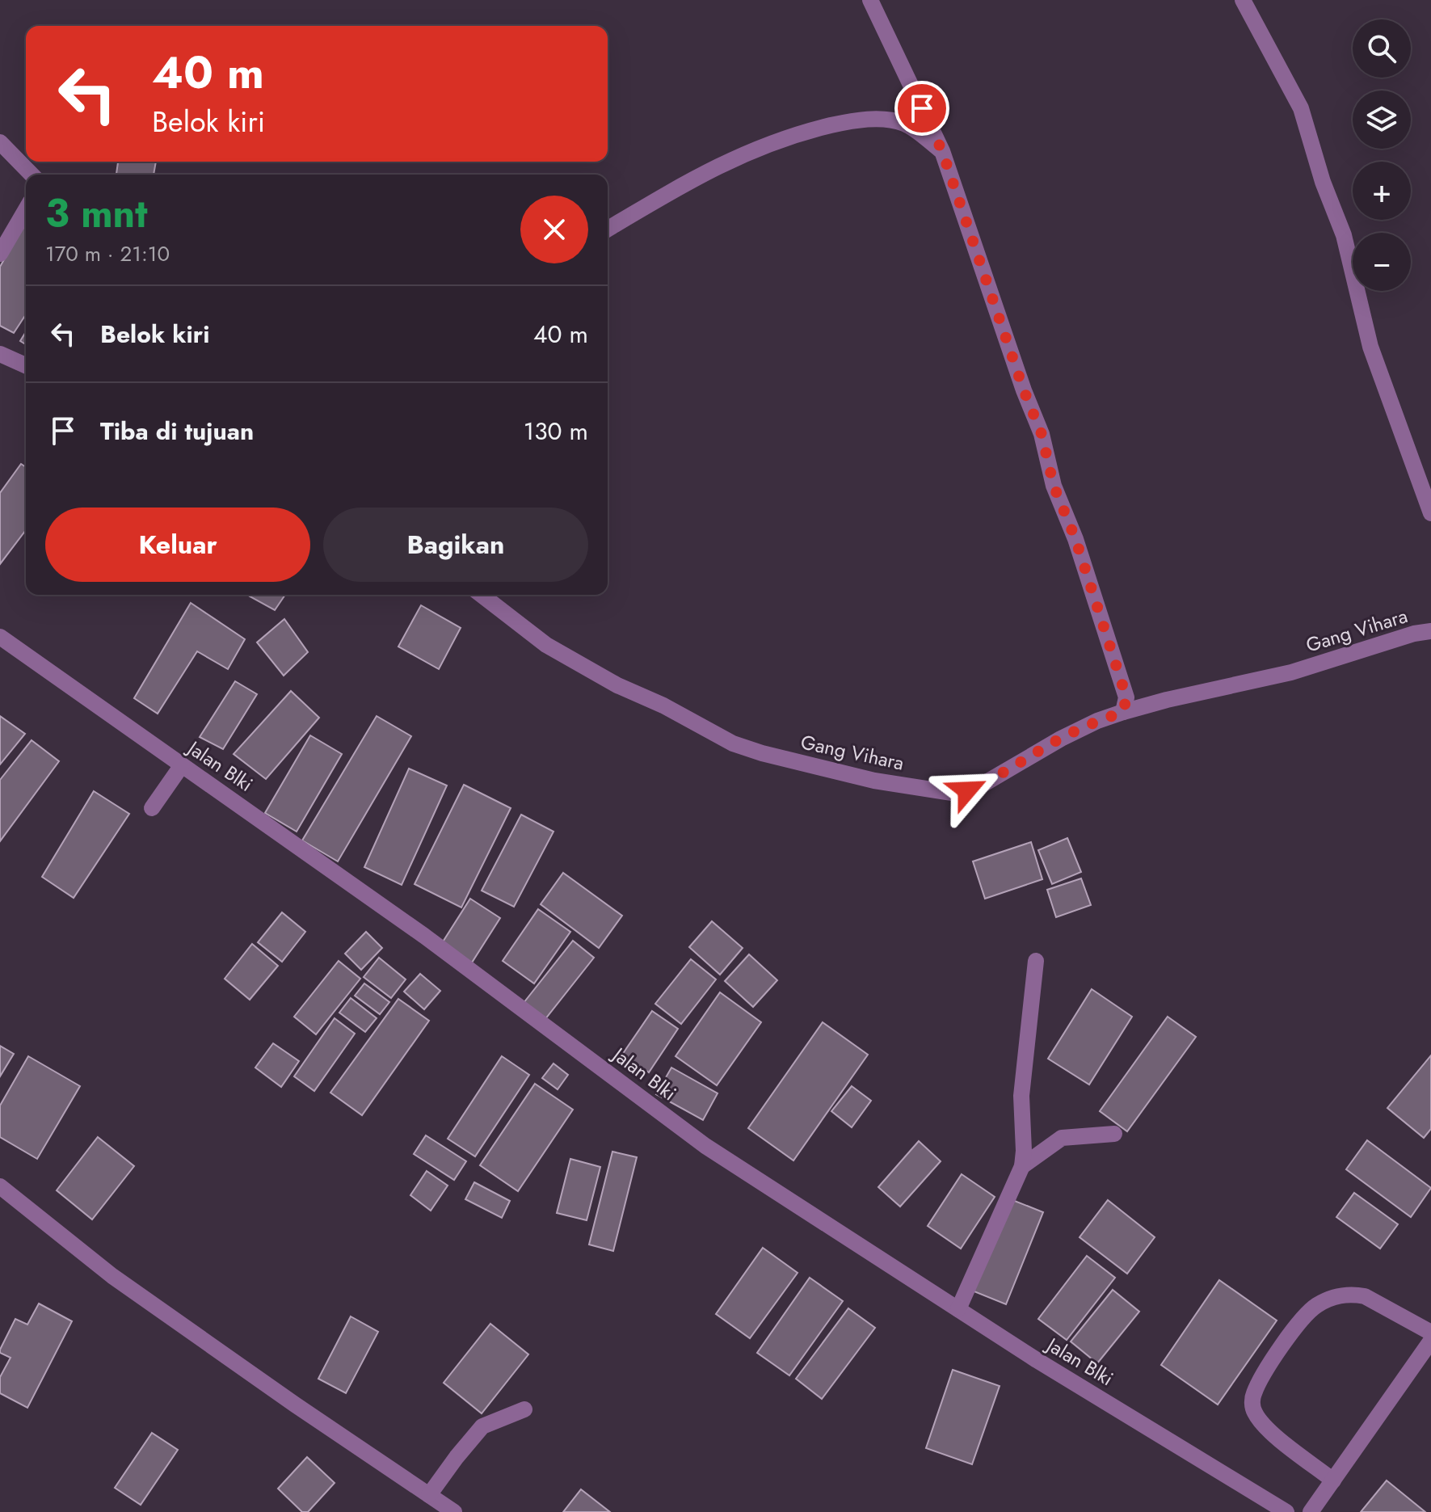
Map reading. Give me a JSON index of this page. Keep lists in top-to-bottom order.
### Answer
{
  "streets": {
    "street": ["Gang Vihara", "Jalan Blki"]
  },
  "page": {
    "map_buttons": ["+", "−"],
    "turn": ["40 m", "Belok kiri"],
    "heading": ["3 mnt", "170 m · 21:10"],
    "list": [
      {
        "name": "Belok kiri",
        "value": "40 m"
      },
      {
        "name": "Tiba di tujuan",
        "value": "130 m"
      }
    ],
    "buttons": ["Keluar", "Bagikan"]
  }
}
